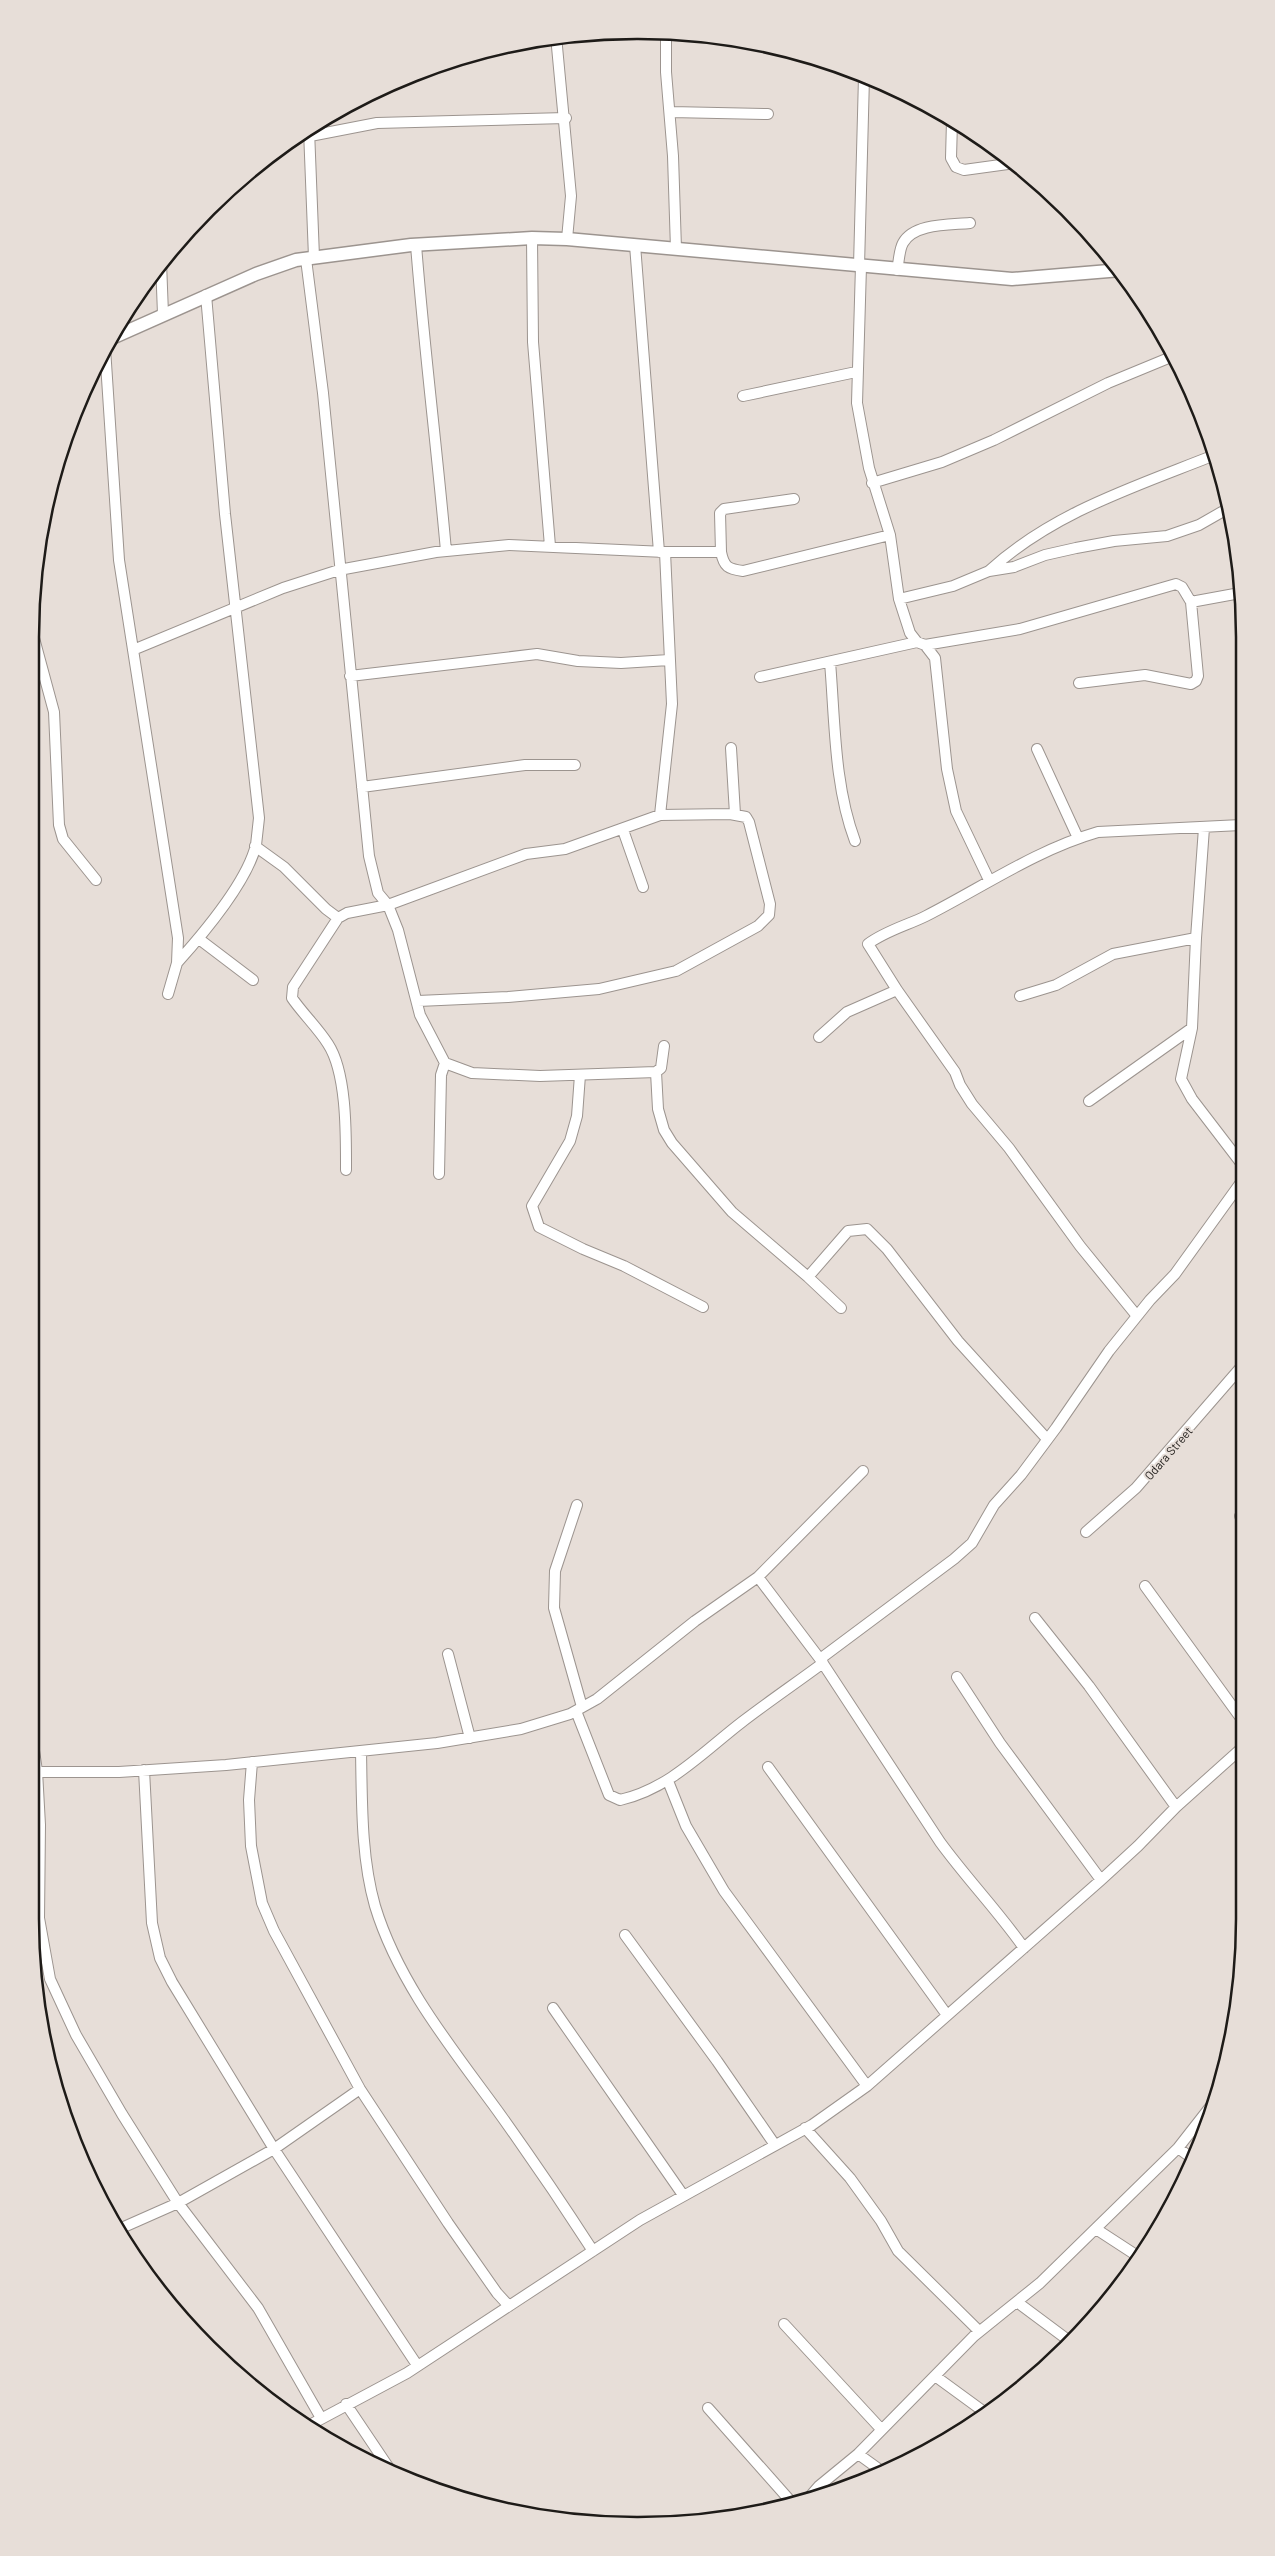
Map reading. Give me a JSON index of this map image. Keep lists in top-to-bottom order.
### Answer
{
  "streets": {
    "street": ["Odara Street"]
  }
}
